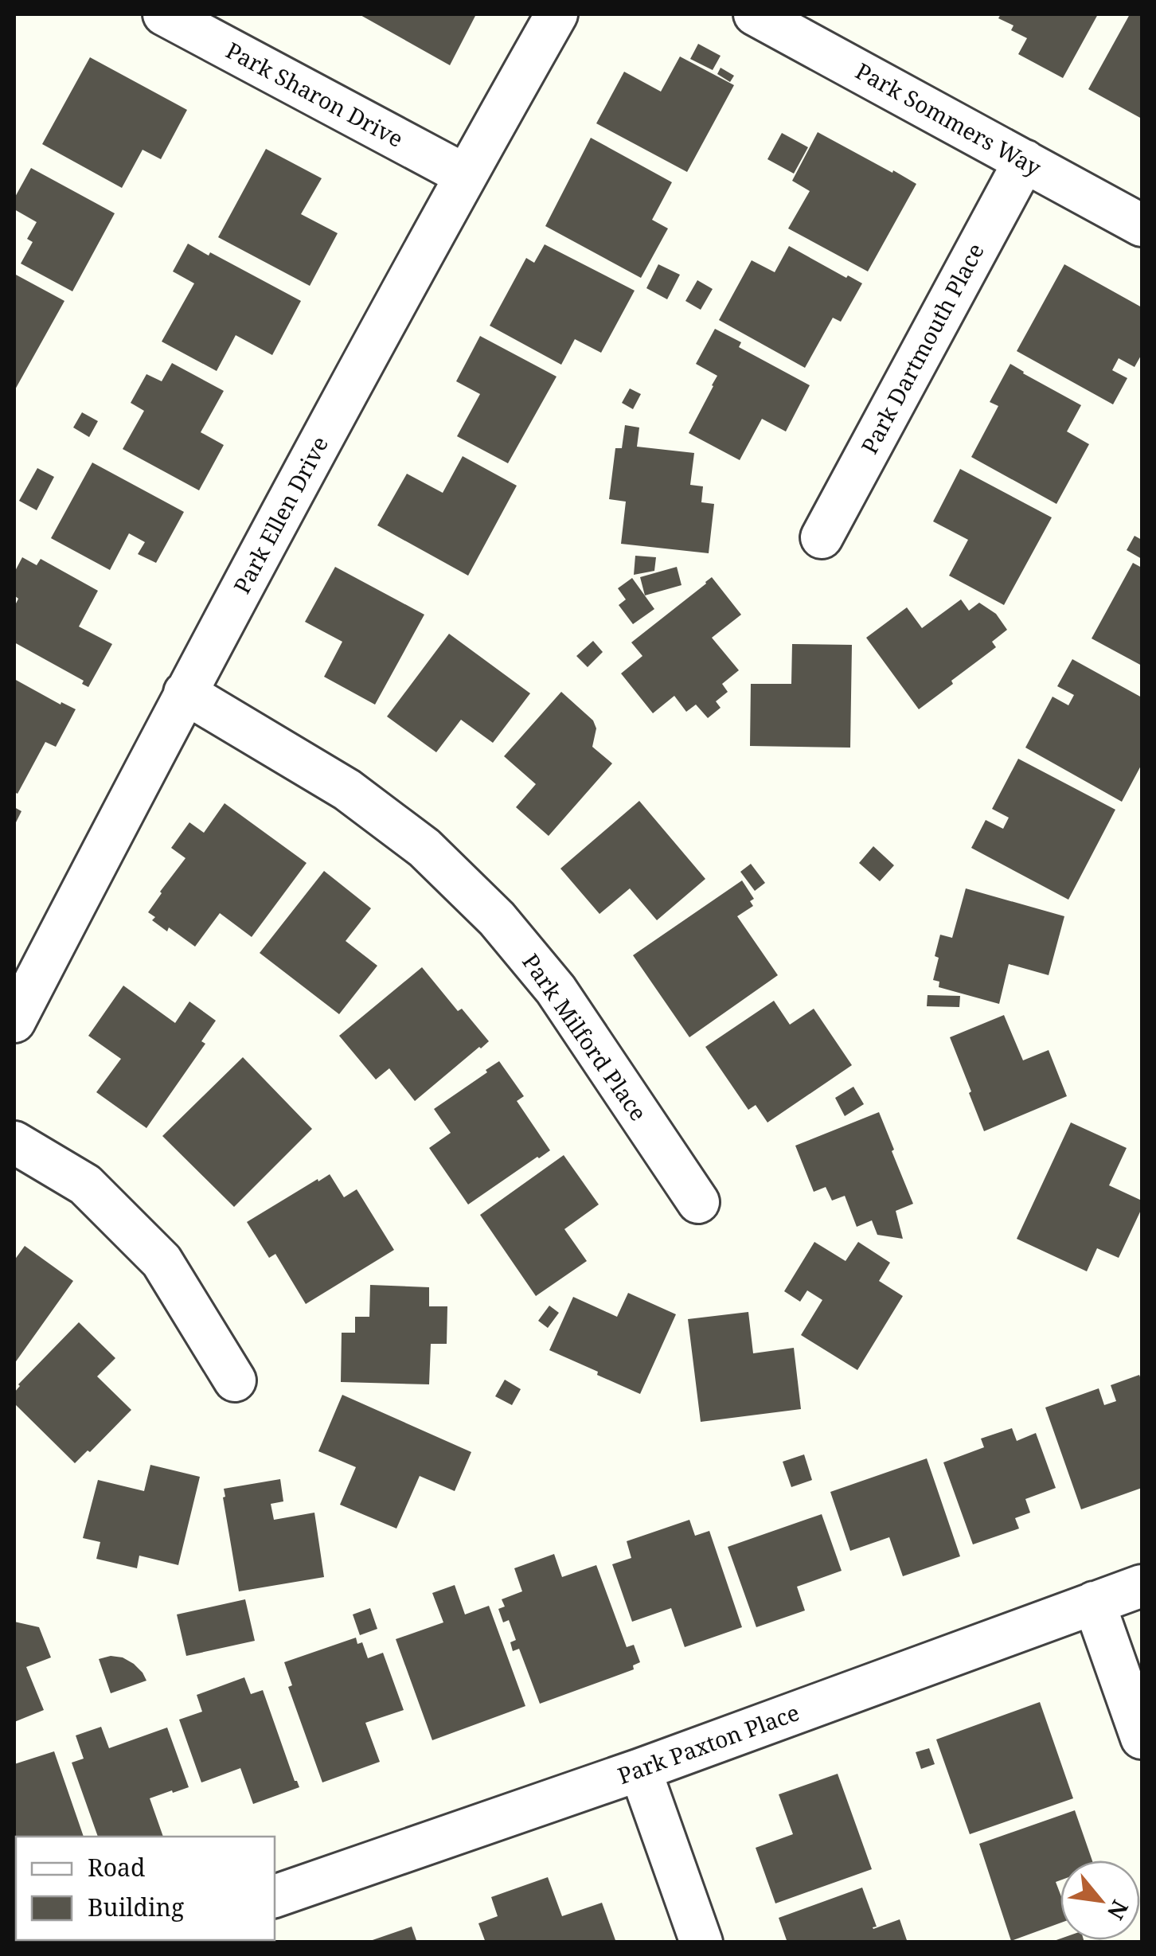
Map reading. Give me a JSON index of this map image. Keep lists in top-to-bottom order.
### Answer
{
  "streets": {
    "street": [
      "Park Sharon Drive",
      "Park Sommers Way",
      "Park Dartmouth Place",
      "Park Ellen Drive",
      "Park Milford Place",
      "Park Paxton Place"
    ]
  },
  "crossings": [
    ["Park Sharon Drive", "Park Ellen Drive"],
    ["Park Sommers Way", "Park Dartmouth Place"],
    ["Park Ellen Drive", "Park Milford Place"]
  ],
  "legend": ["Road", "Building"],
  "north": "bottom right"
}
